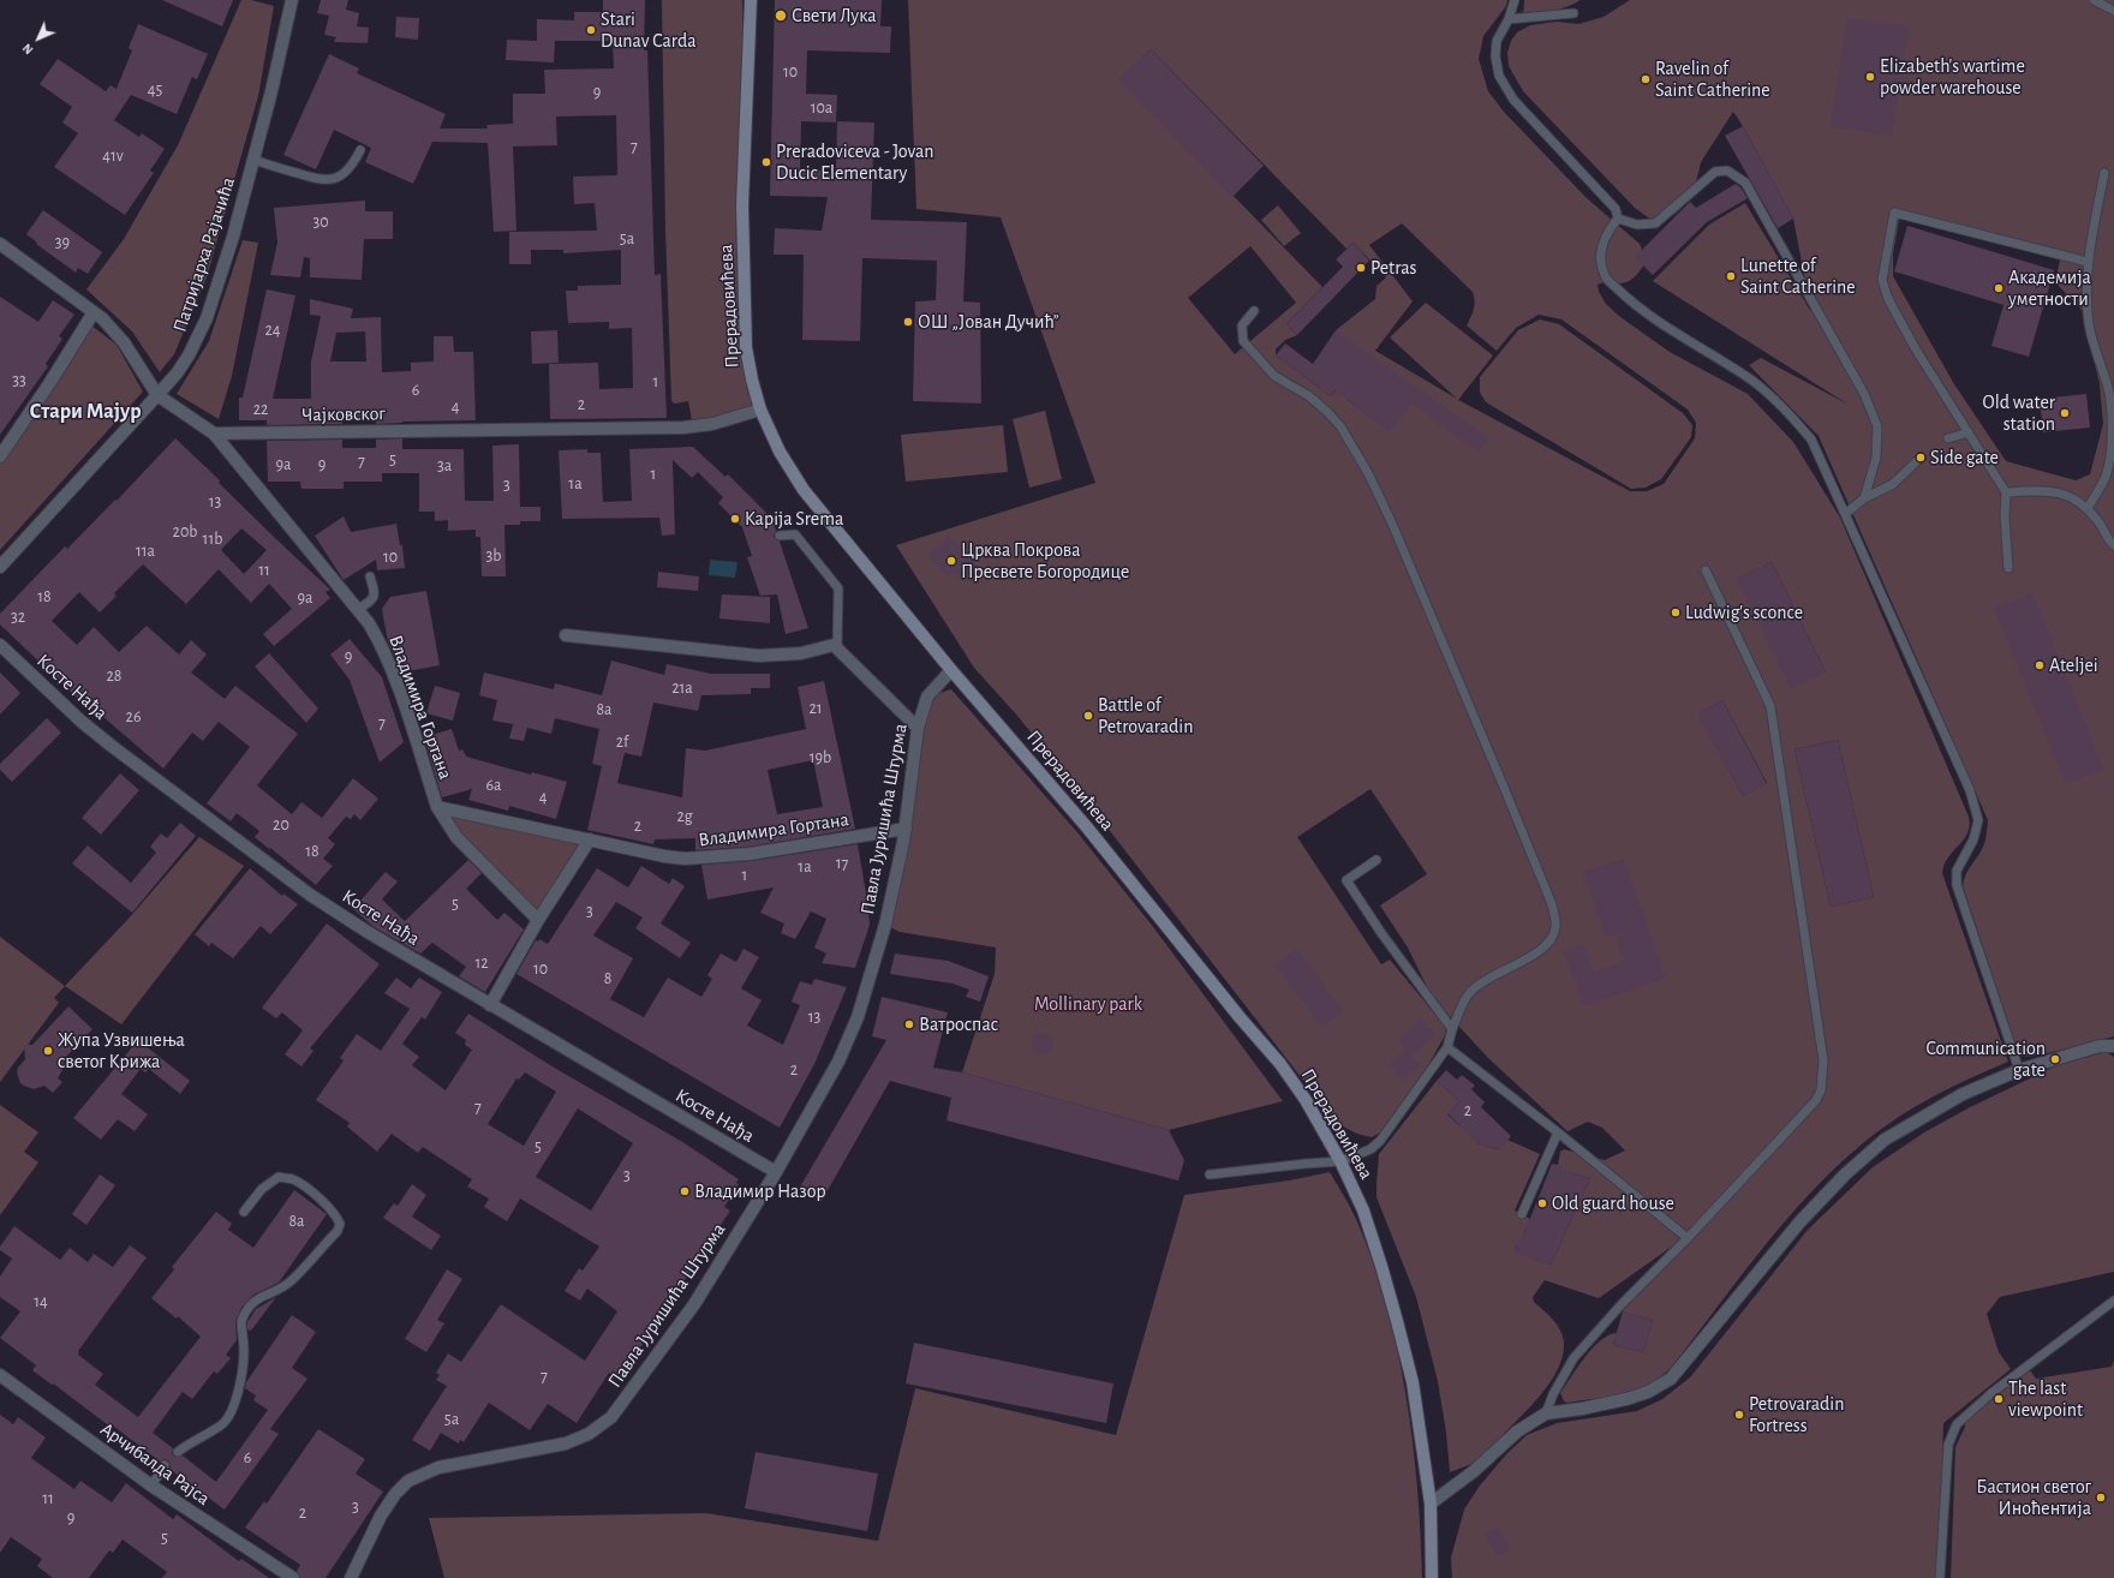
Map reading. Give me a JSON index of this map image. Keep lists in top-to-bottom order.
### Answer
{
  "streets": {
    "main road": ["Прерадовићева"],
    "street": [
      "Патријарха Рајачића",
      "Чајковског",
      "Косте Нађа",
      "Владимира Гортана",
      "Павла Јуришића Штурма",
      "Арчибалда Рајса"
    ]
  },
  "crossings": [
    ["Прерадовићева", "Чајковског"],
    ["Прерадовићева", "Павла Јуришића Штурма"],
    ["Чајковског", "Владимира Гортана"],
    ["Косте Нађа", "Павла Јуришића Штурма"],
    ["Владимира Гортана", "Павла Јуришића Штурма"]
  ],
  "districts": ["Стари Мајур"],
  "parks": ["Mollinary park"],
  "places": [
    "Свети Лука",
    "Stari Dunav Carda",
    "Elizabeth's wartime powder warehouse",
    "Ravelin of Saint Catherine",
    "Preradoviceva - Jovan Ducic Elementary",
    "Petras",
    "Lunette of Saint Catherine",
    "Академија уметности",
    "ОШ „Јован Дучић”",
    "Old water station",
    "Side gate",
    "Kapija Srema",
    "Црква Покрова Пресвете Богородице",
    "Ludwig's sconce",
    "Ateljei",
    "Battle of Petrovaradin",
    "Ватроспас",
    "Жупа Узвишења светог Крижа",
    "Communication gate",
    "Владимир Назор",
    "Old guard house",
    "The last viewpoint",
    "Petrovaradin Fortress",
    "Бастион светог Иноћентија"
  ],
  "house_numbers": [
    "10",
    "45",
    "9",
    "10a",
    "7",
    "41v",
    "30",
    "5a",
    "39",
    "24",
    "33",
    "1",
    "6",
    "2",
    "4",
    "22",
    "5",
    "7",
    "9a",
    "9",
    "3a",
    "1",
    "1a",
    "3",
    "13",
    "20b",
    "11b",
    "11a",
    "3b",
    "10",
    "11",
    "18",
    "9a",
    "32",
    "9",
    "28",
    "21a",
    "21",
    "8a",
    "26",
    "7",
    "2f",
    "19b",
    "6a",
    "4",
    "2g",
    "20",
    "2",
    "18",
    "17",
    "1a",
    "1",
    "5",
    "3",
    "12",
    "10",
    "8",
    "13",
    "2",
    "7",
    "2",
    "5",
    "3",
    "8a",
    "14",
    "7",
    "5a",
    "6",
    "11",
    "3",
    "2",
    "9",
    "5"
  ],
  "north": "bottom left"
}
